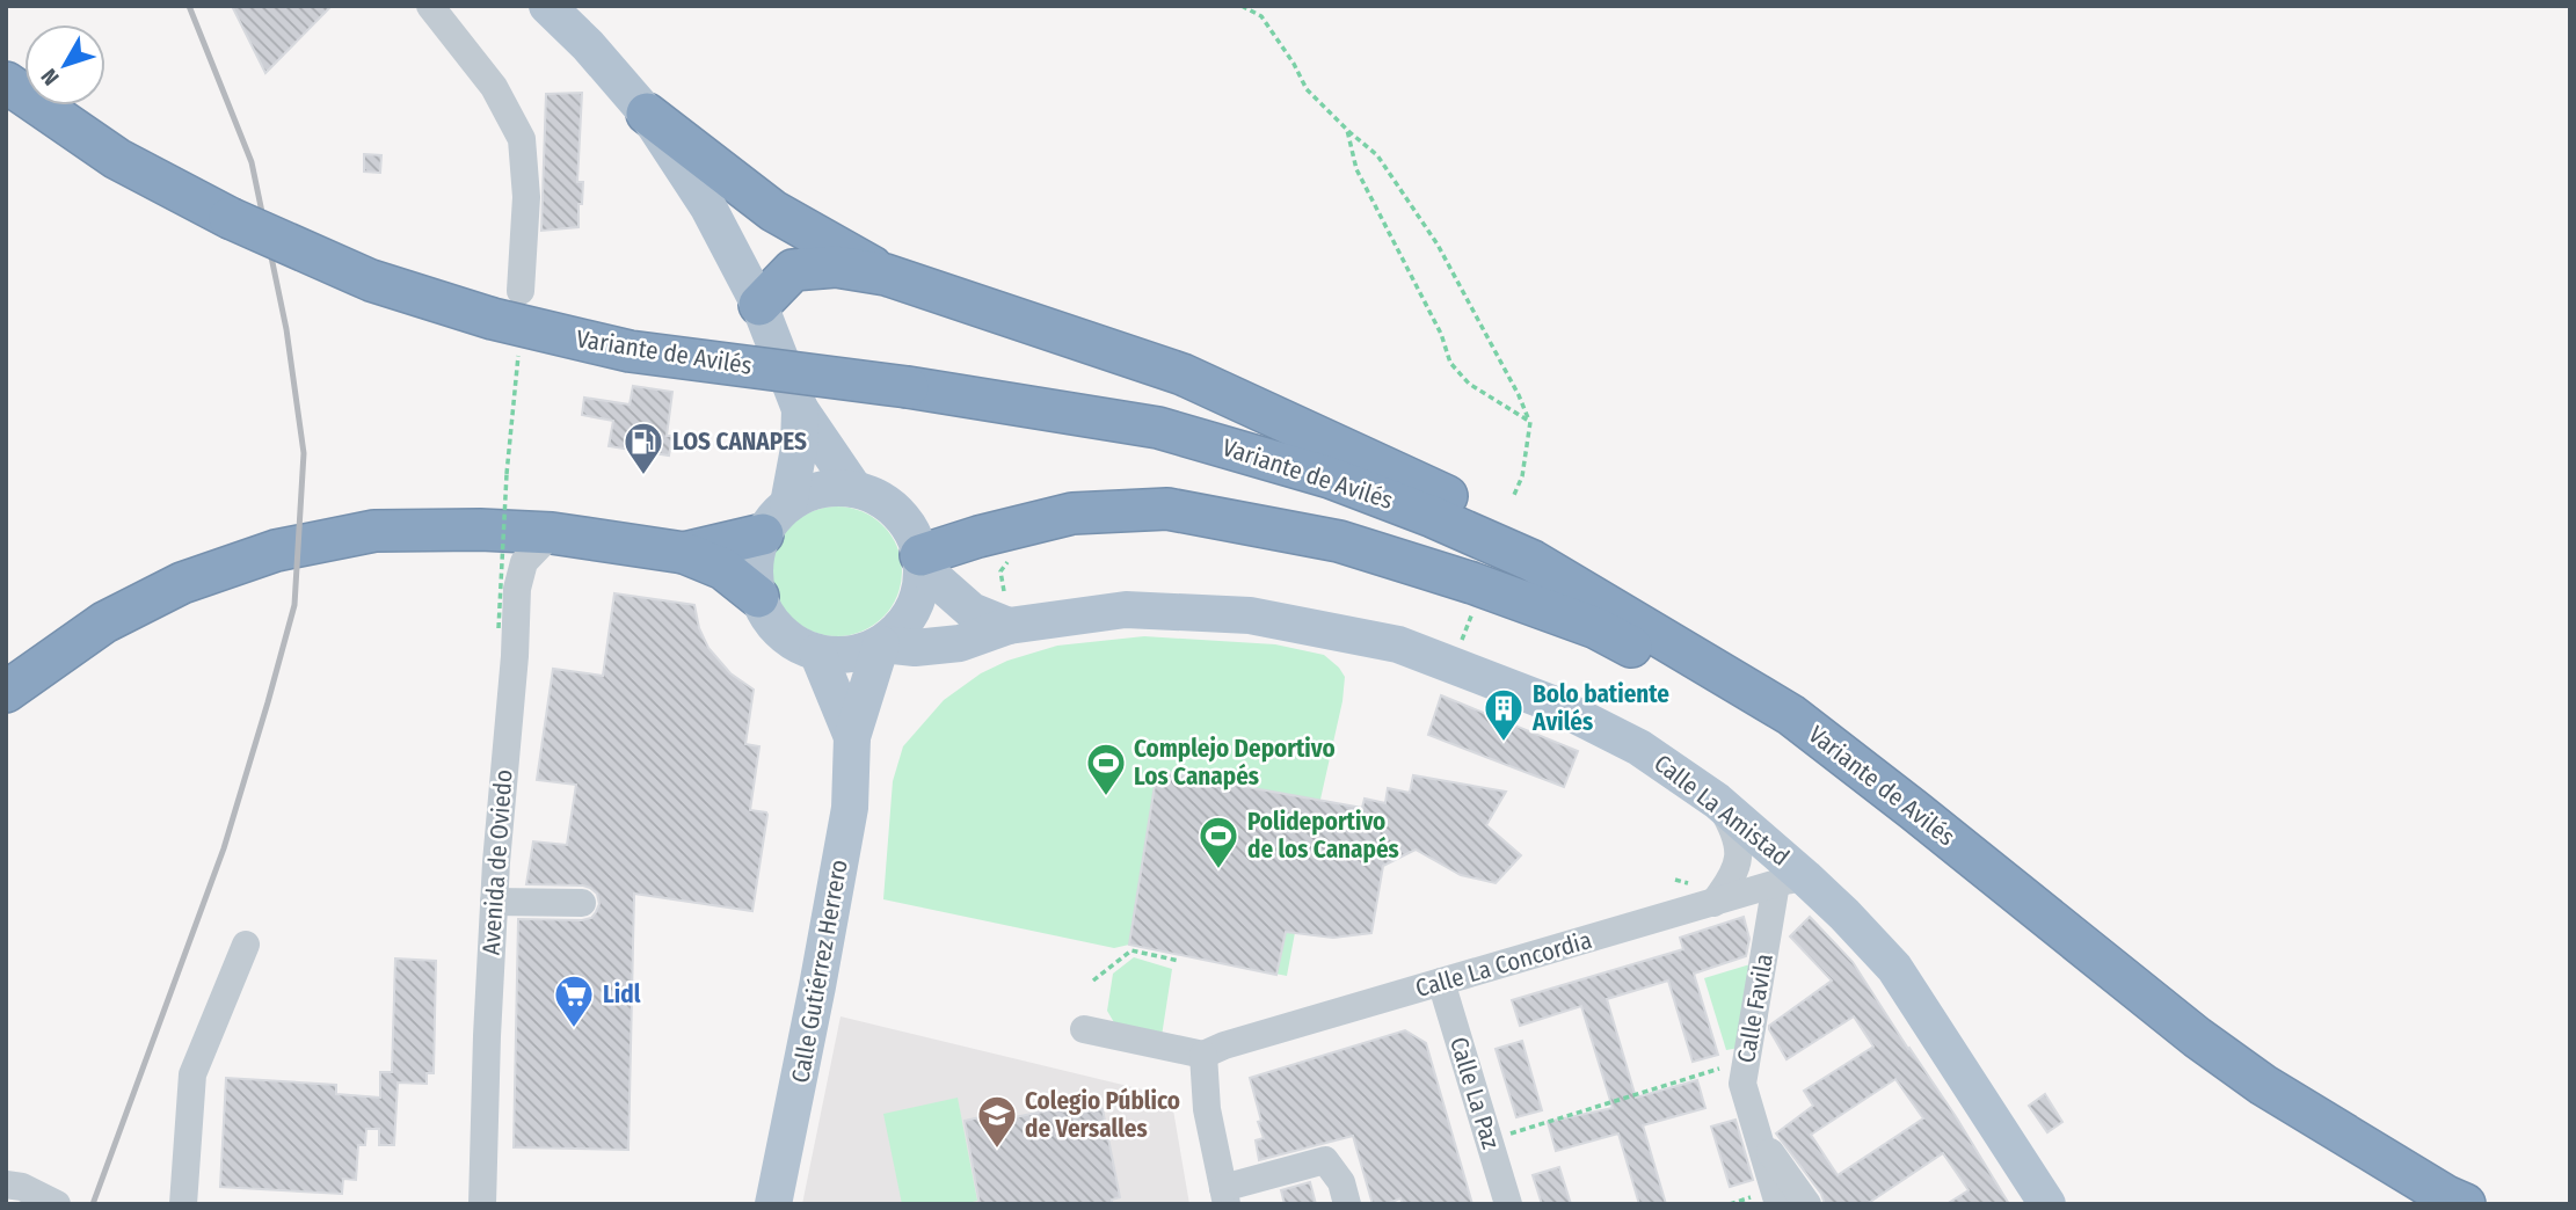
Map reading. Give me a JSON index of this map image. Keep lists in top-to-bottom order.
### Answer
{
  "streets": {
    "highway": ["Variante de Avilés"],
    "main road": ["Calle La Amistad", "Calle Gutiérrez Herrero"],
    "street": [
      "Avenida de Oviedo",
      "Calle La Concordia",
      "Calle Favila",
      "Calle La Paz"
    ]
  },
  "crossings": [
    ["Calle La Amistad", "Calle La Concordia"],
    ["Calle La Amistad", "Calle Favila"],
    ["Calle La Concordia", "Calle Favila"],
    ["Calle La Concordia", "Calle La Paz"]
  ],
  "places": {
    "fuel station": ["LOS CANAPES"],
    "building": ["Bolo batiente Avilés"],
    "sports": ["Complejo Deportivo Los Canapés", "Polideportivo de los Canapés"],
    "supermarket": ["Lidl"],
    "school or university": ["Colegio Público de Versalles"]
  },
  "north": "bottom left"
}
